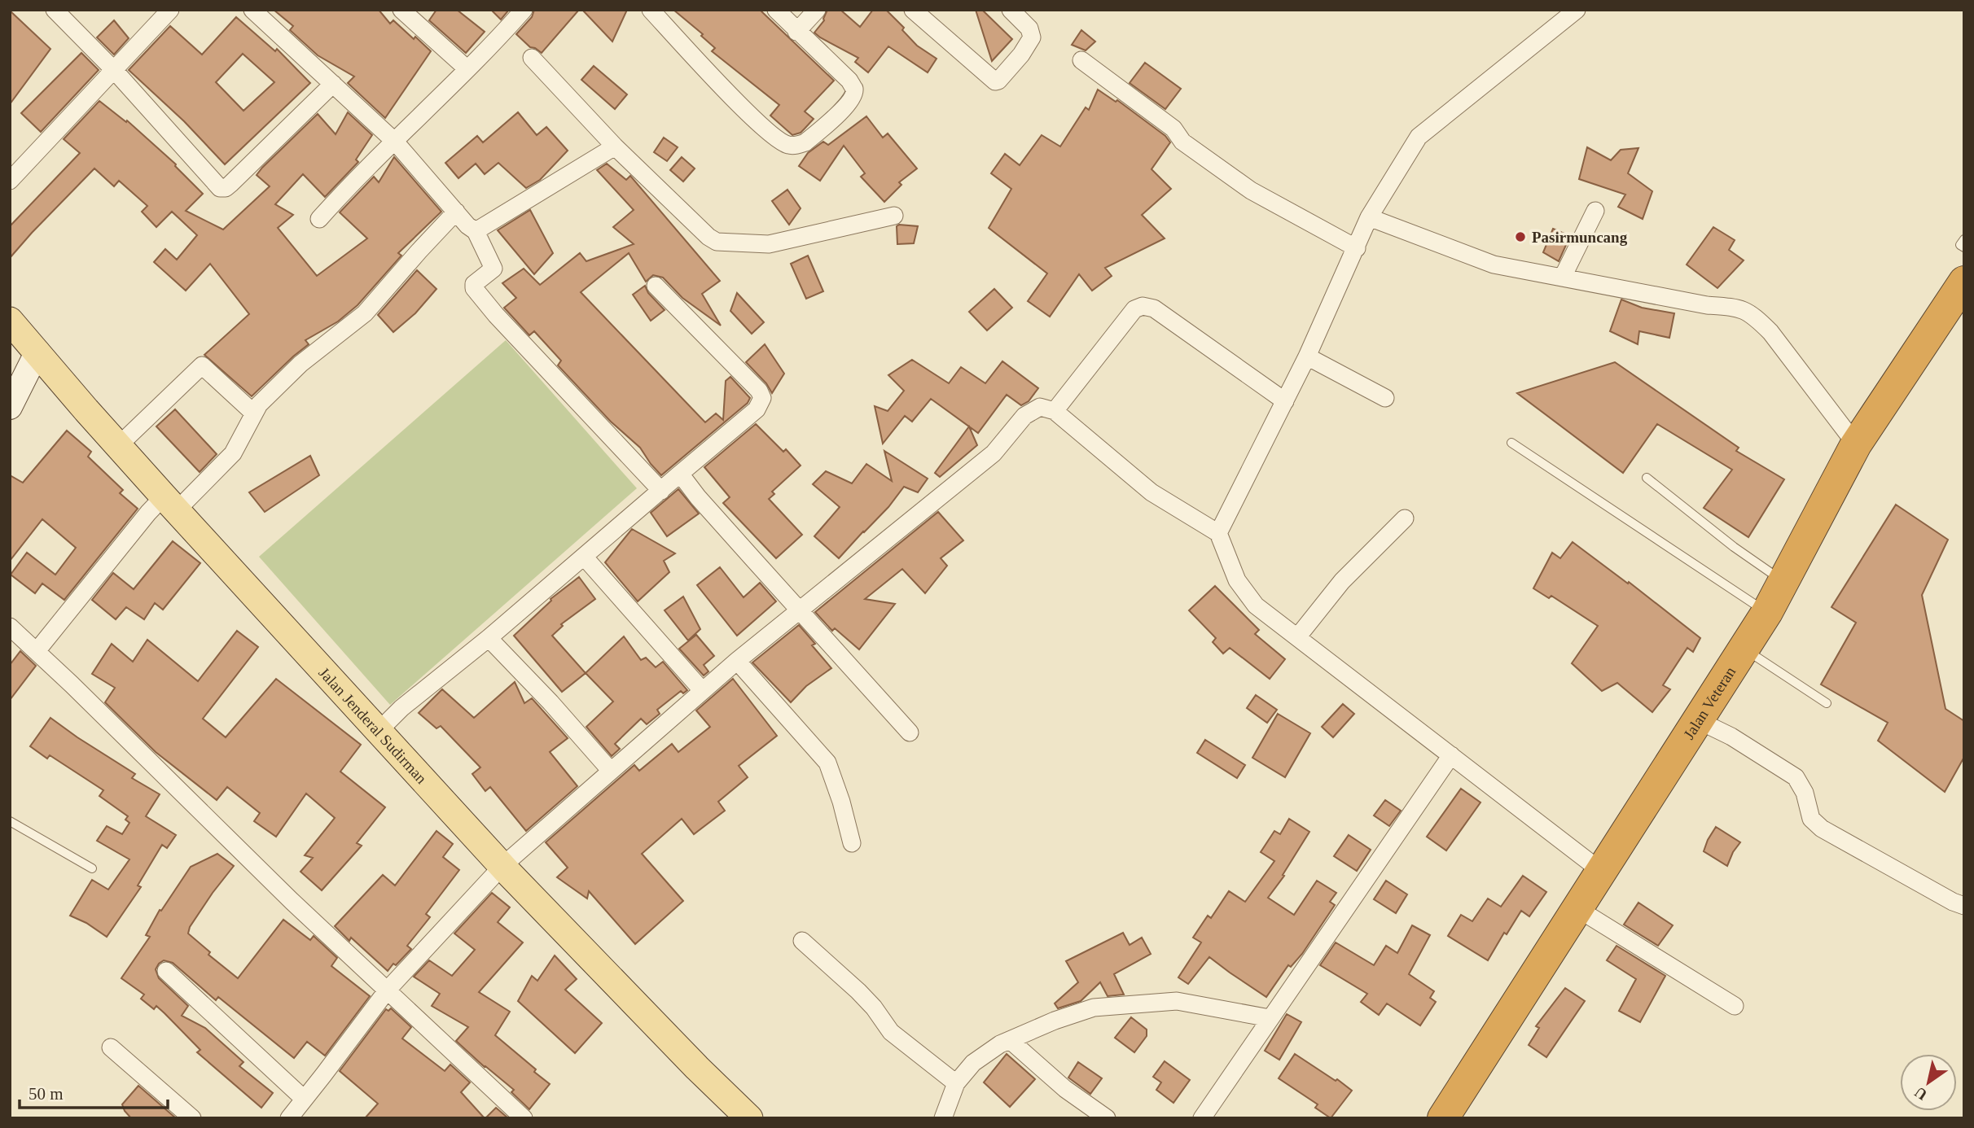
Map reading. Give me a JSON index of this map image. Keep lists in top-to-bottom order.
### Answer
{
  "streets": {
    "highway": ["Jalan Veteran"],
    "main road": ["Jalan Jenderal Sudirman"]
  },
  "places": ["Pasirmuncang"],
  "scale_bar": "50 m",
  "north": "bottom left"
}
